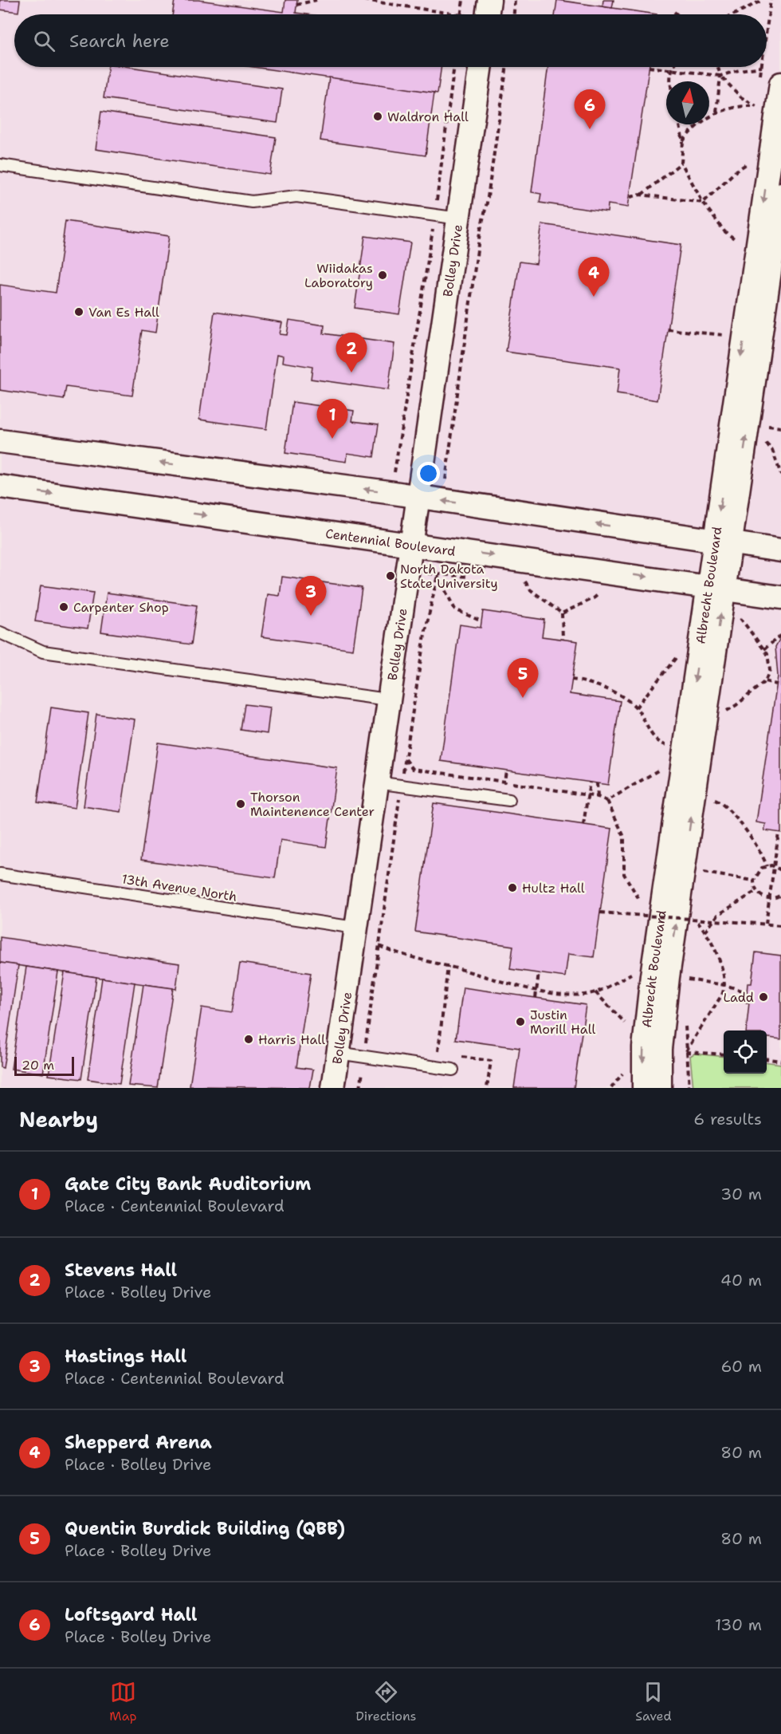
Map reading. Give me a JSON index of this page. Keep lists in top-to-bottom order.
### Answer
{
  "streets": {
    "street": ["Bolley Drive", "Centennial Boulevard", "Albrecht Boulevard"],
    "lane": ["13th Avenue North"]
  },
  "crossings": [
    ["Bolley Drive", "Centennial Boulevard"],
    ["Bolley Drive", "13th Avenue North"],
    ["Centennial Boulevard", "Albrecht Boulevard"]
  ],
  "places": [
    "Waldron Hall",
    "Wiidakas Laboratory",
    "Van Es Hall",
    "North Dakota State University",
    "Carpenter Shop",
    "Thorson Maintenence Center",
    "Hultz Hall",
    "Ladd",
    "Justin Morill Hall",
    "Harris Hall"
  ],
  "scale_bar": "20 m",
  "north": "top",
  "page": {
    "search": "Search here",
    "pins": [
      "6",
      "4",
      "2",
      "1",
      "3",
      "5"
    ],
    "scale": "20 m",
    "heading": ["Nearby", "6 results"],
    "list": [
      {
        "mark": "1",
        "name": "Gate City Bank Auditorium",
        "note": "Place · Centennial Boulevard",
        "value": "30 m"
      },
      {
        "mark": "2",
        "name": "Stevens Hall",
        "note": "Place · Bolley Drive",
        "value": "40 m"
      },
      {
        "mark": "3",
        "name": "Hastings Hall",
        "note": "Place · Centennial Boulevard",
        "value": "60 m"
      },
      {
        "mark": "4",
        "name": "Shepperd Arena",
        "note": "Place · Bolley Drive",
        "value": "80 m"
      },
      {
        "mark": "5",
        "name": "Quentin Burdick Building (QBB)",
        "note": "Place · Bolley Drive",
        "value": "80 m"
      },
      {
        "mark": "6",
        "name": "Loftsgard Hall",
        "note": "Place · Bolley Drive",
        "value": "130 m"
      }
    ],
    "nav": ["Map", "Directions", "Saved"]
  }
}
